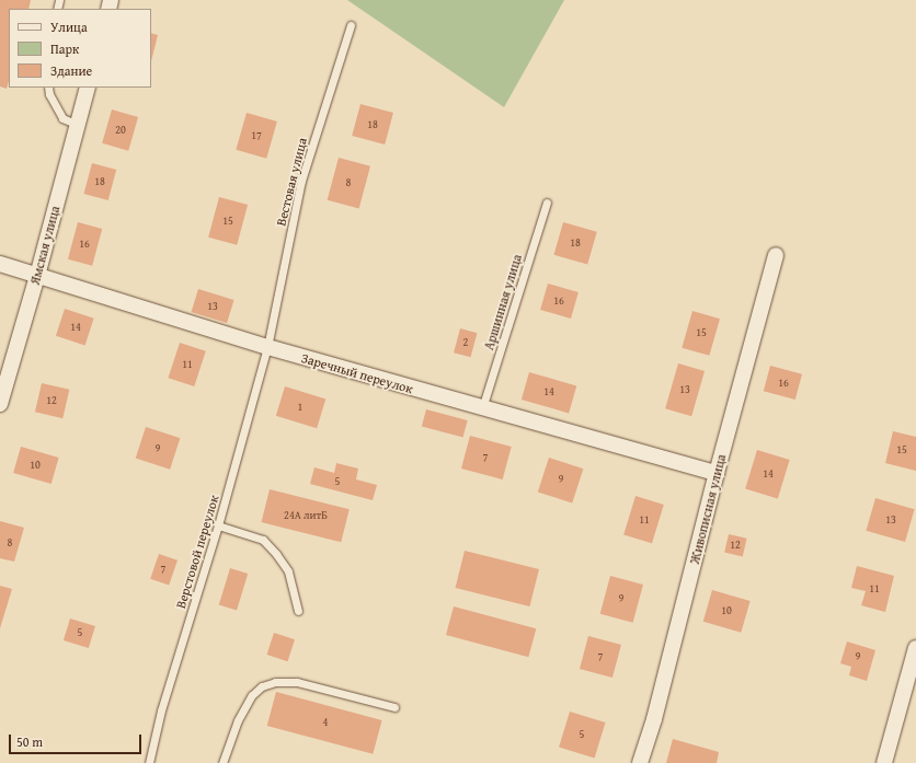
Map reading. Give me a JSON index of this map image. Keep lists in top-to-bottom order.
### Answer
{
  "streets": {
    "street": ["Ямская улица", "Заречный переулок", "Живописная улица"],
    "lane": ["Вестовая улица", "Аршинная улица", "Верстовой переулок"]
  },
  "crossings": [
    ["Вестовая улица", "Заречный переулок"],
    ["Вестовая улица", "Верстовой переулок"],
    ["Ямская улица", "Заречный переулок"],
    ["Аршинная улица", "Заречный переулок"],
    ["Заречный переулок", "Живописная улица"],
    ["Заречный переулок", "Верстовой переулок"]
  ],
  "house_numbers": [
    "18",
    "20",
    "17",
    "18",
    "8",
    "15",
    "18",
    "16",
    "16",
    "13",
    "14",
    "15",
    "2",
    "11",
    "16",
    "13",
    "14",
    "12",
    "1",
    "9",
    "15",
    "7",
    "10",
    "14",
    "9",
    "5",
    "24А литБ",
    "11",
    "13",
    "8",
    "12",
    "7",
    "11",
    "9",
    "10",
    "5",
    "7",
    "9",
    "4",
    "5"
  ],
  "legend": ["Улица", "Парк", "Здание"],
  "scale_bar": "50 m"
}
